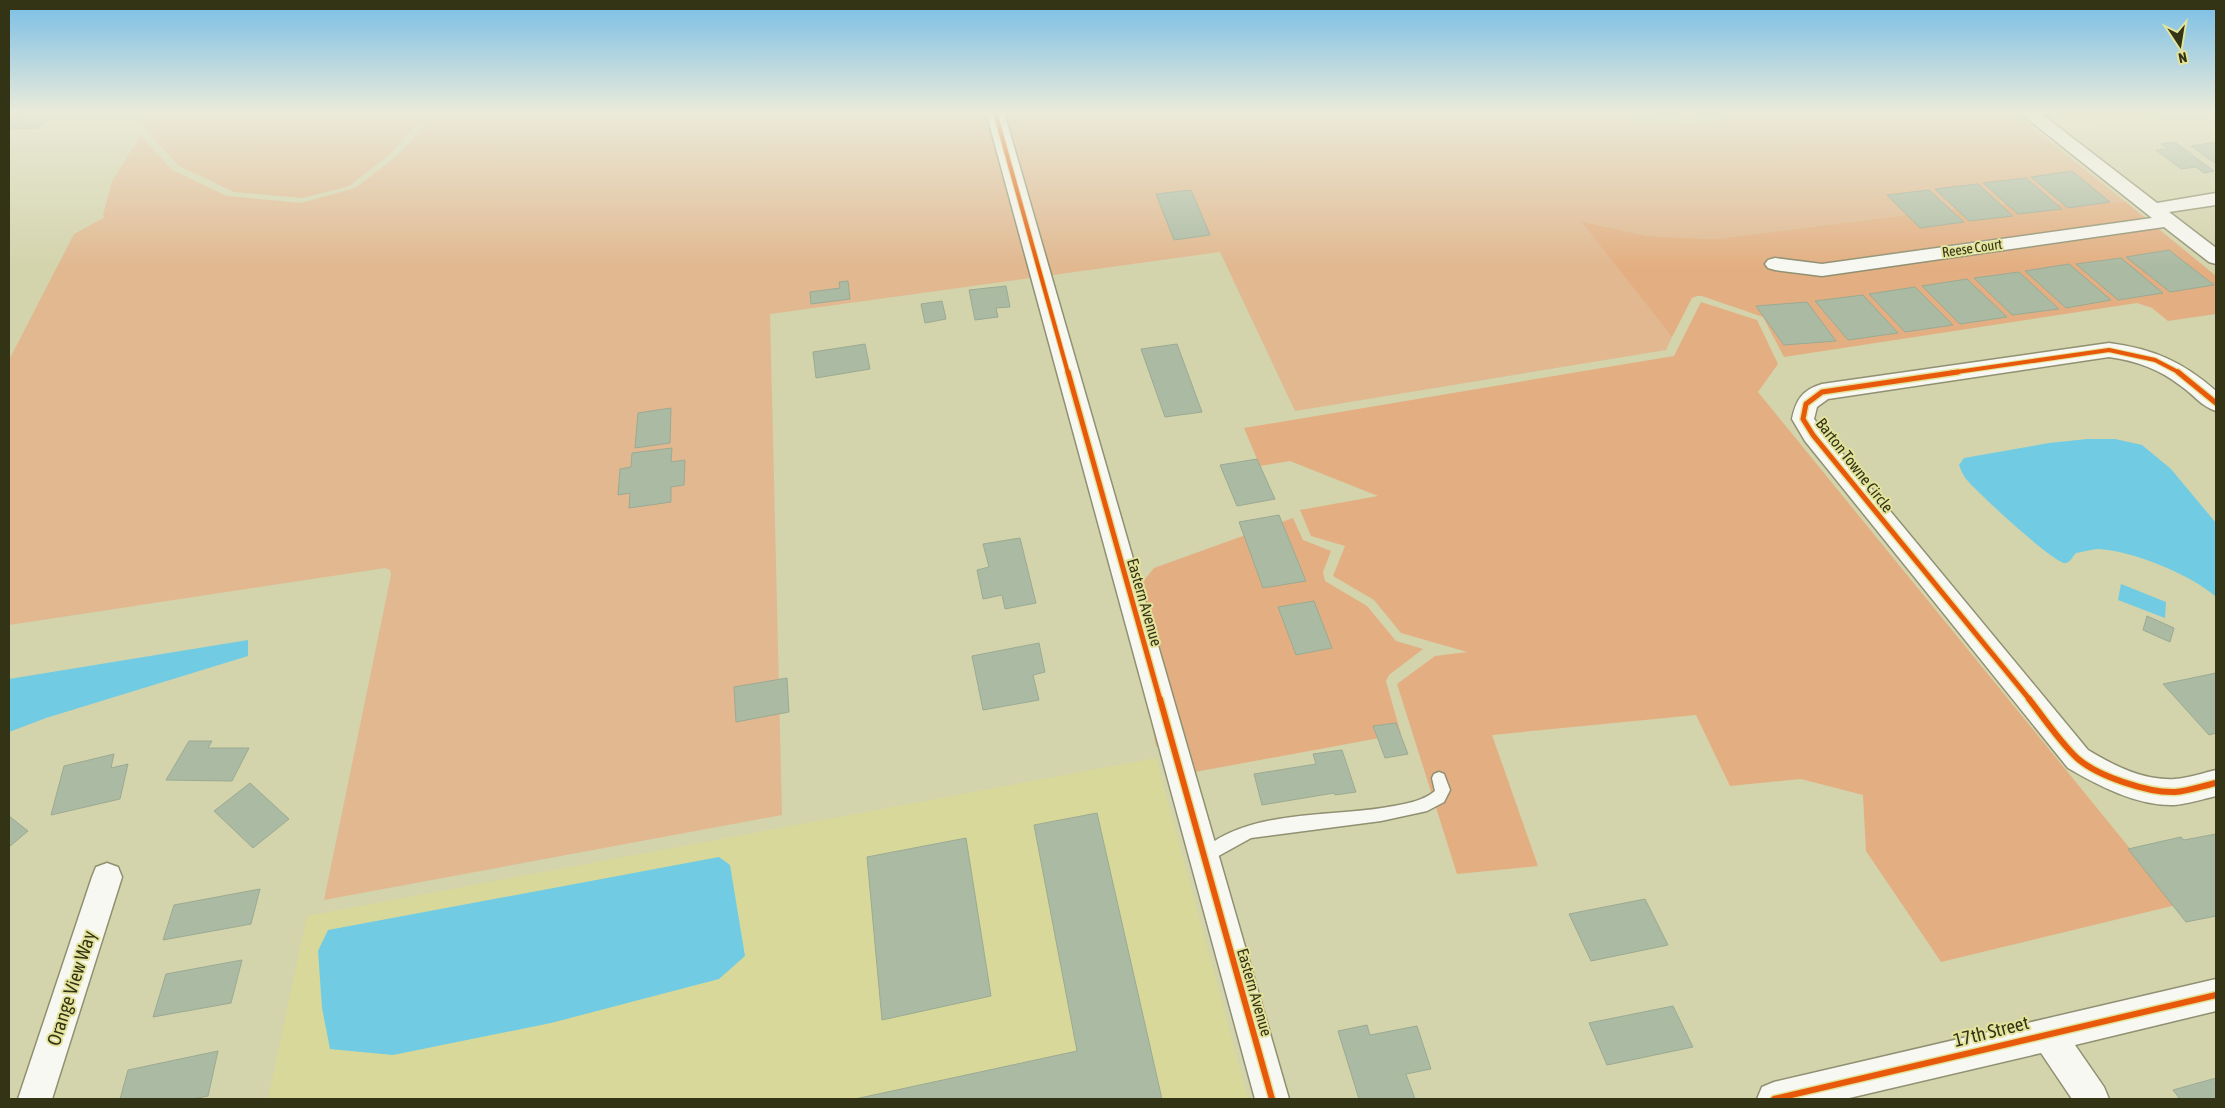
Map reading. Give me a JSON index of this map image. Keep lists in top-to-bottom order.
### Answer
{
  "streets": {
    "street": [
      "Reese Court",
      "Barton Towne Circle",
      "Eastern Avenue",
      "Orange View Way",
      "17th Street"
    ]
  },
  "north": "bottom"
}
